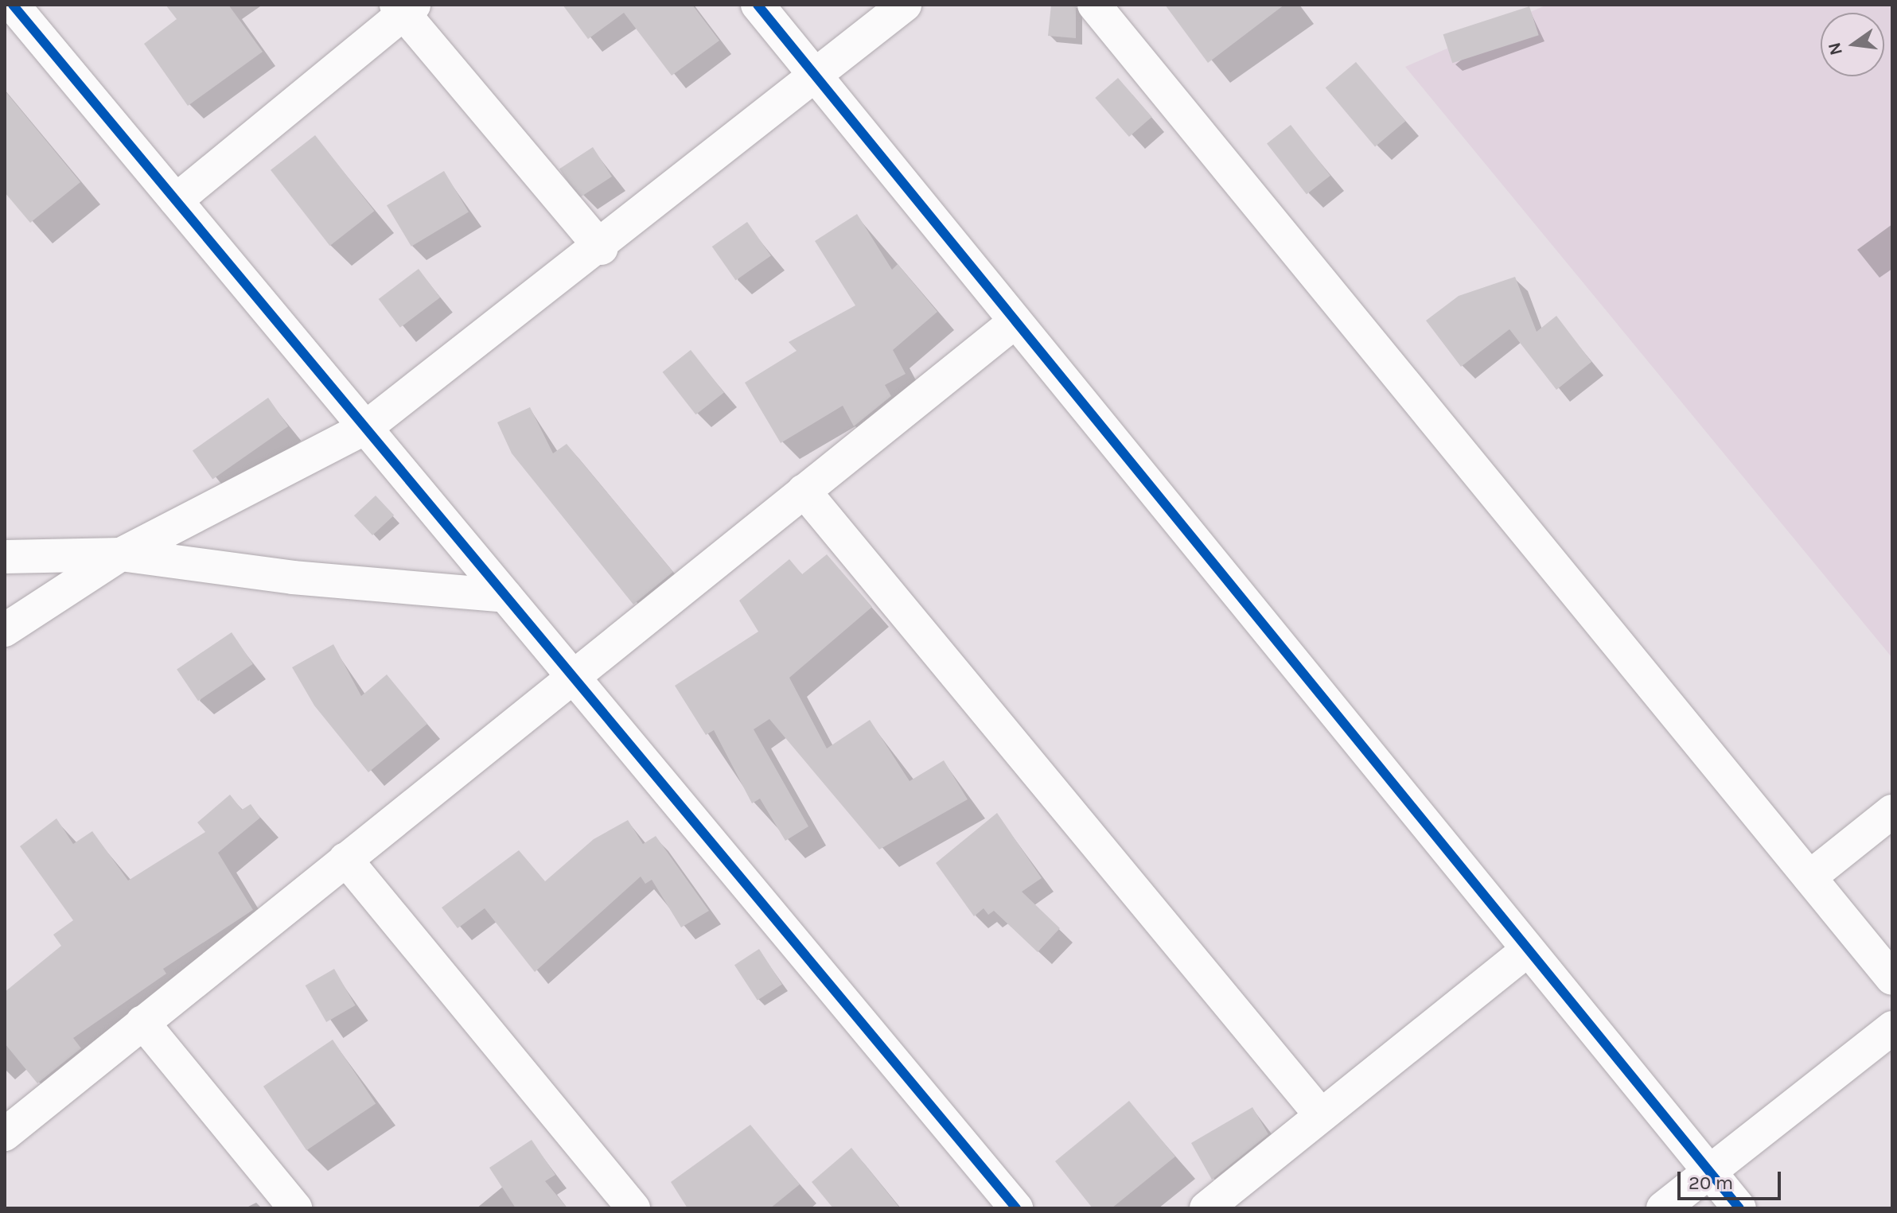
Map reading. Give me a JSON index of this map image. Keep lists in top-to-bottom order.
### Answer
{
  "scale_bar": "20 m",
  "north": "left"
}
